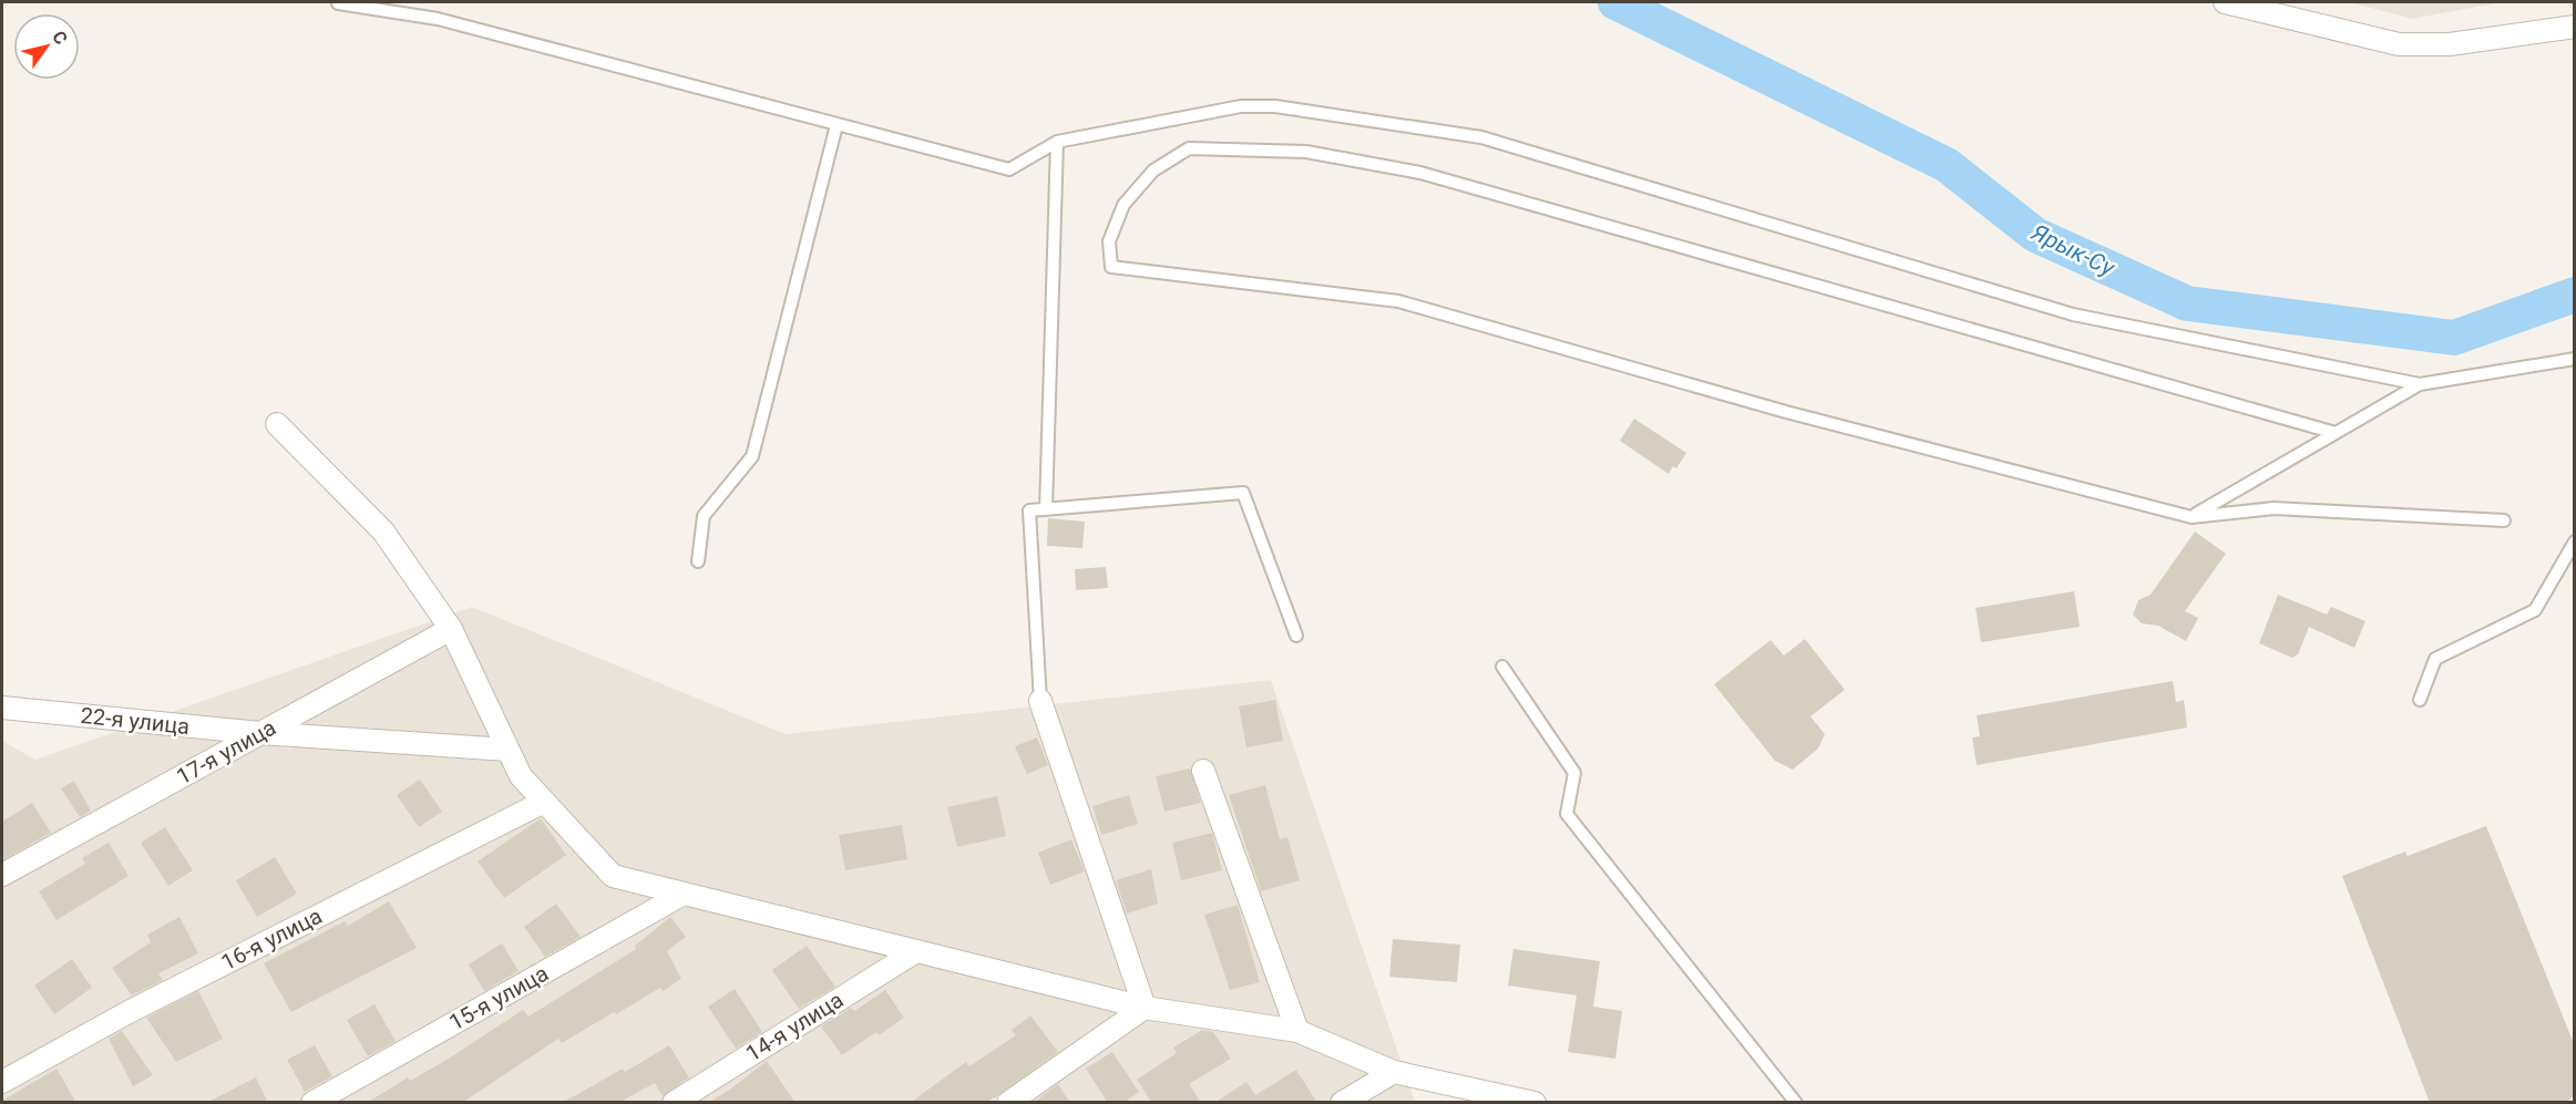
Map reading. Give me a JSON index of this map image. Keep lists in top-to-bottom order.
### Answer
{
  "streets": {
    "street": [
      "22-я улица",
      "17-я улица",
      "16-я улица",
      "15-я улица",
      "14-я улица"
    ]
  },
  "crossings": [
    ["22-я улица", "17-я улица"]
  ],
  "water": ["Ярык-Су"],
  "north": "top right"
}
